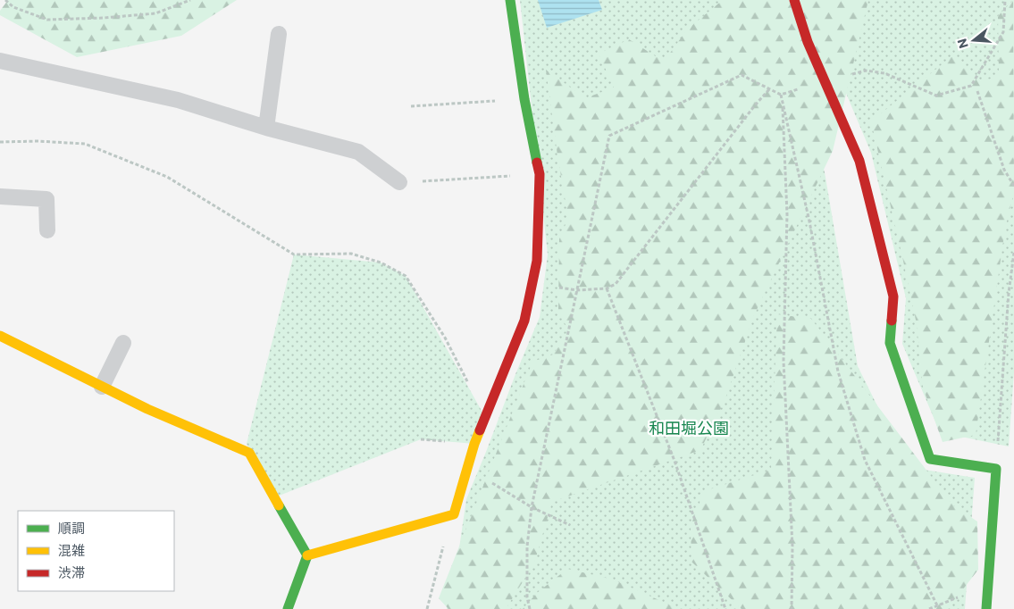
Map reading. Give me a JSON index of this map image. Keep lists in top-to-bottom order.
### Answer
{
  "parks": ["和田堀公園"],
  "legend": ["順調", "混雑", "渋滞"],
  "north": "left"
}
